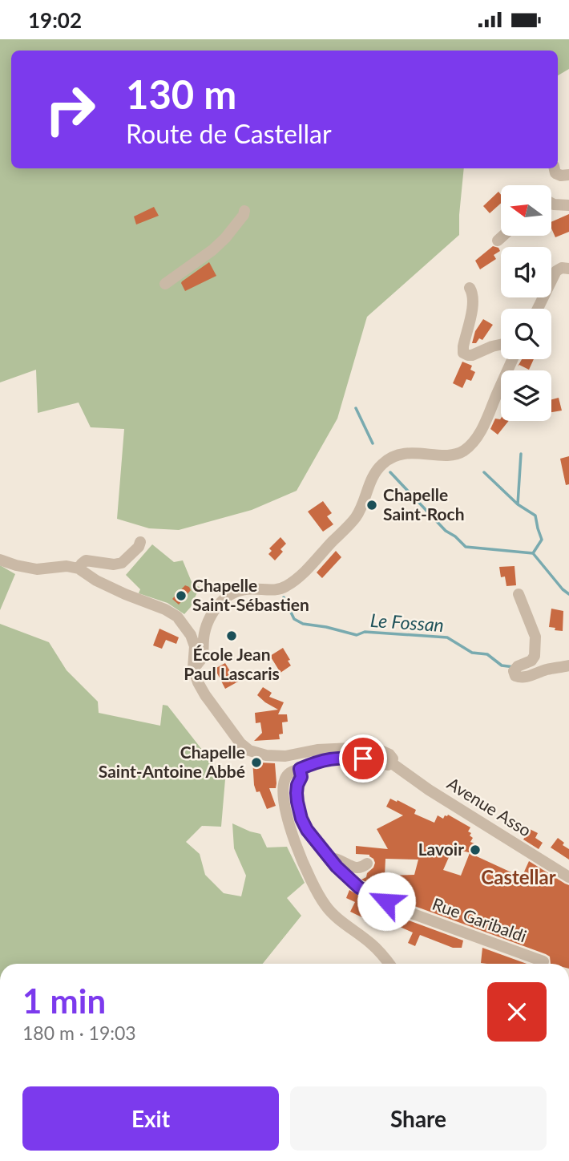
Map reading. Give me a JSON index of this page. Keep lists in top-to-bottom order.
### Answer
{
  "streets": {
    "street": ["Avenue Asso", "Rue Garibaldi"]
  },
  "districts": ["Castellar"],
  "water": ["Le Fossan"],
  "places": [
    "Chapelle Saint-Roch",
    "Chapelle Saint-Sébastien",
    "École Jean Paul Lascaris",
    "Chapelle Saint-Antoine Abbé",
    "Lavoir"
  ],
  "north": "left",
  "page": {
    "status": "19:02",
    "turn": ["130 m", "Route de Castellar"],
    "heading": ["1 min", "180 m · 19:03"],
    "buttons": ["Exit", "Share"]
  }
}
